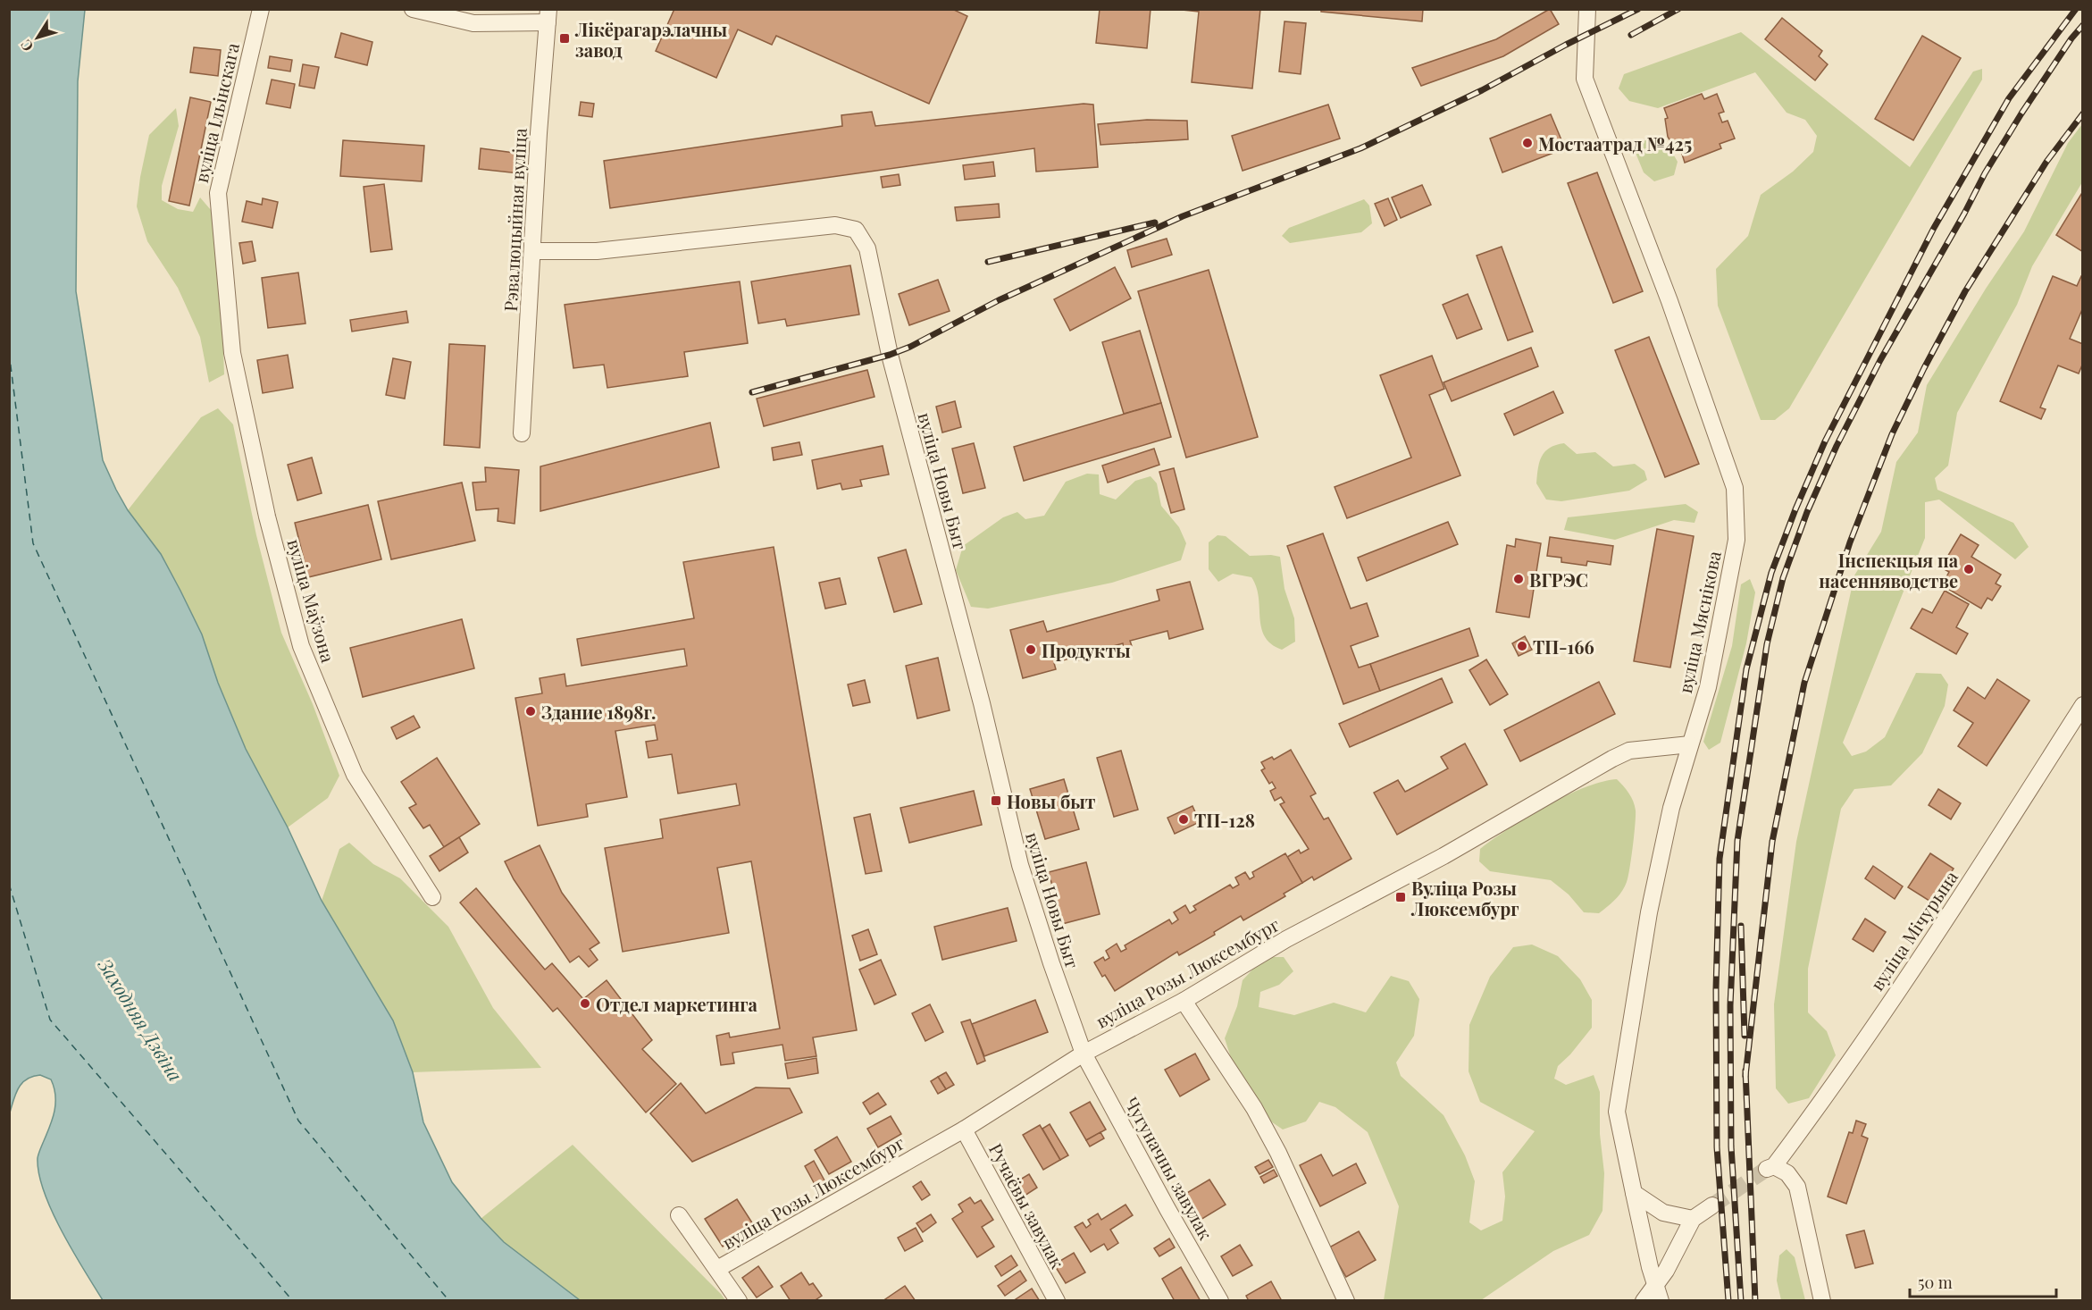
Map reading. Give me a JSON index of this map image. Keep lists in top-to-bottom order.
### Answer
{
  "streets": {
    "street": [
      "вуліца Ільінскага",
      "Рэвалюцыйная вуліца",
      "вуліца Новы Быт",
      "вуліца Маўзона",
      "вуліца Мяснікова",
      "вуліца Мічурына",
      "вуліца Розы Люксембург",
      "Чугуначны завулак",
      "Ручаёвы завулак"
    ]
  },
  "crossings": [
    ["вуліца Ільінскага", "вуліца Маўзона"],
    ["Рэвалюцыйная вуліца", "вуліца Новы Быт"],
    ["вуліца Новы Быт", "вуліца Розы Люксембург"],
    ["вуліца Новы Быт", "Чугуначны завулак"],
    ["вуліца Мяснікова", "вуліца Розы Люксембург"],
    ["вуліца Розы Люксембург", "Чугуначны завулак"],
    ["вуліца Розы Люксембург", "Ручаёвы завулак"]
  ],
  "water": ["Заходняя Дзвіна"],
  "places": {
    "transit": ["Лікёрагарэлачны завод", "Новы быт", "Вуліца Розы Люксембург"],
    "other": [
      "Мостаатрад №425",
      "Інспекцыя па насенняводстве",
      "ВГРЭС",
      "ТП-166",
      "Продукты",
      "Здание 1898г.",
      "ТП-128",
      "Отдел маркетинга"
    ]
  },
  "scale_bar": "50 m",
  "north": "bottom left"
}
